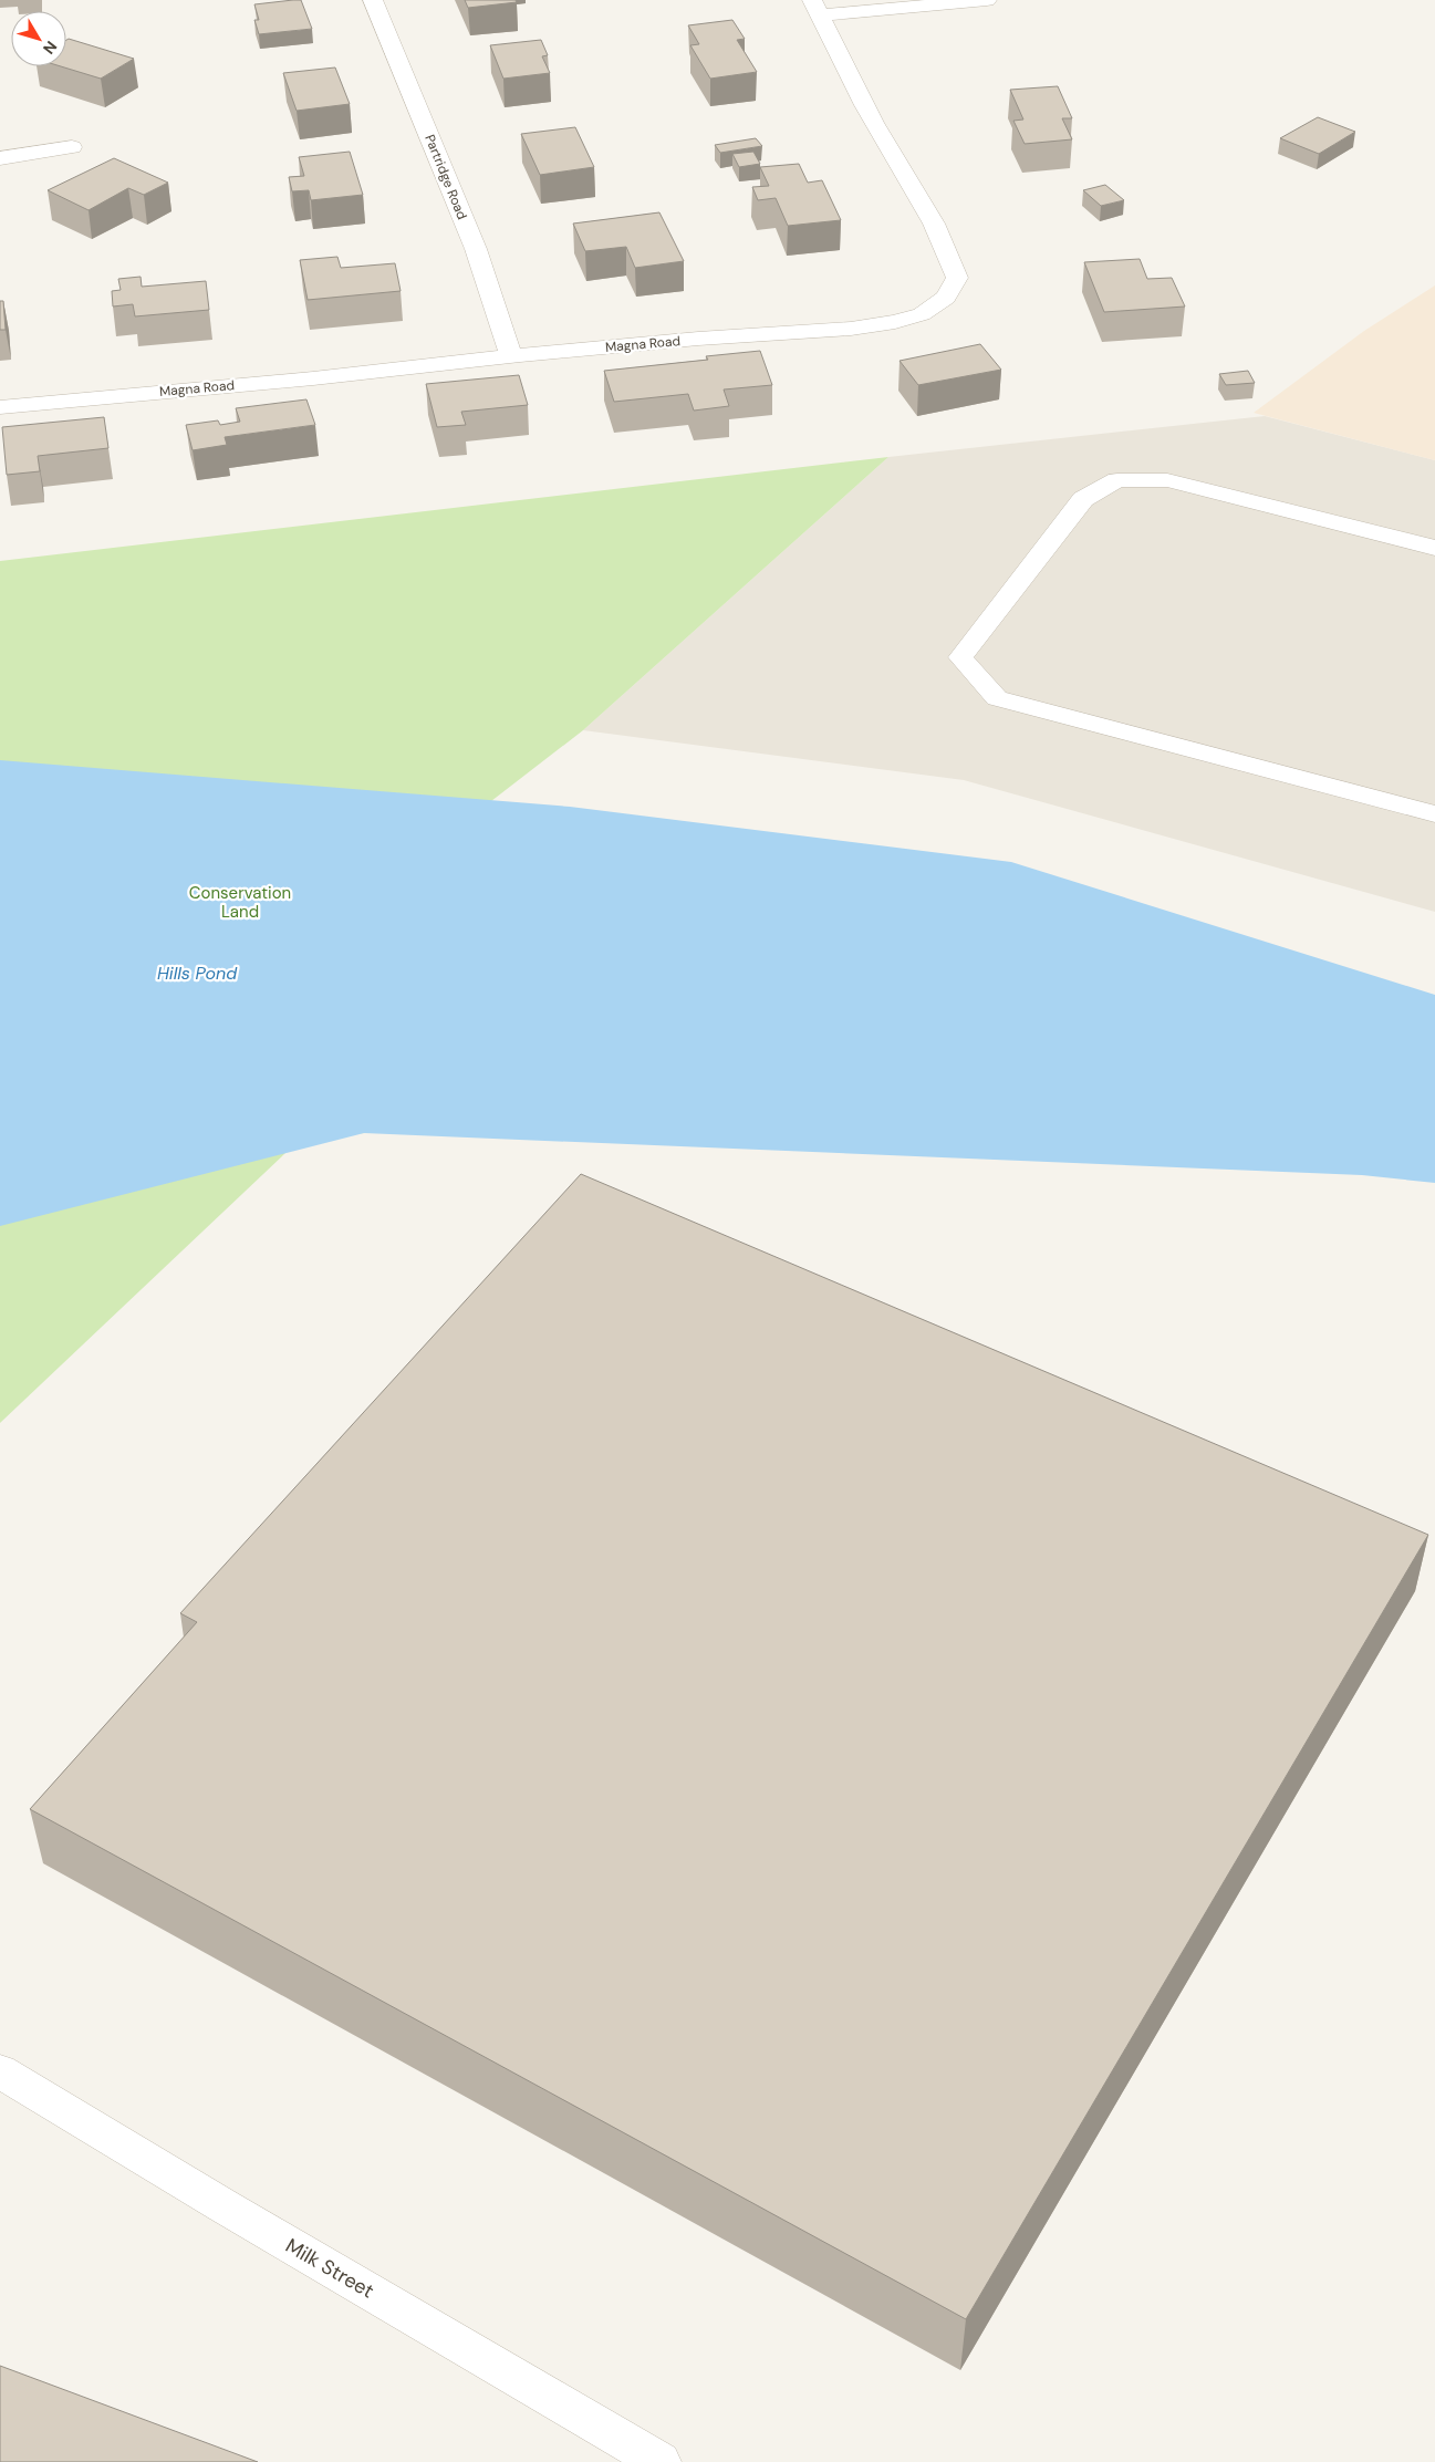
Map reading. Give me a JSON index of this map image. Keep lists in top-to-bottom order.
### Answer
{
  "streets": {
    "street": ["Partridge Road", "Magna Road", "Milk Street"]
  },
  "crossings": [
    ["Partridge Road", "Magna Road"]
  ],
  "water": ["Hills Pond"],
  "parks": ["Conservation Land"],
  "north": "bottom right"
}
